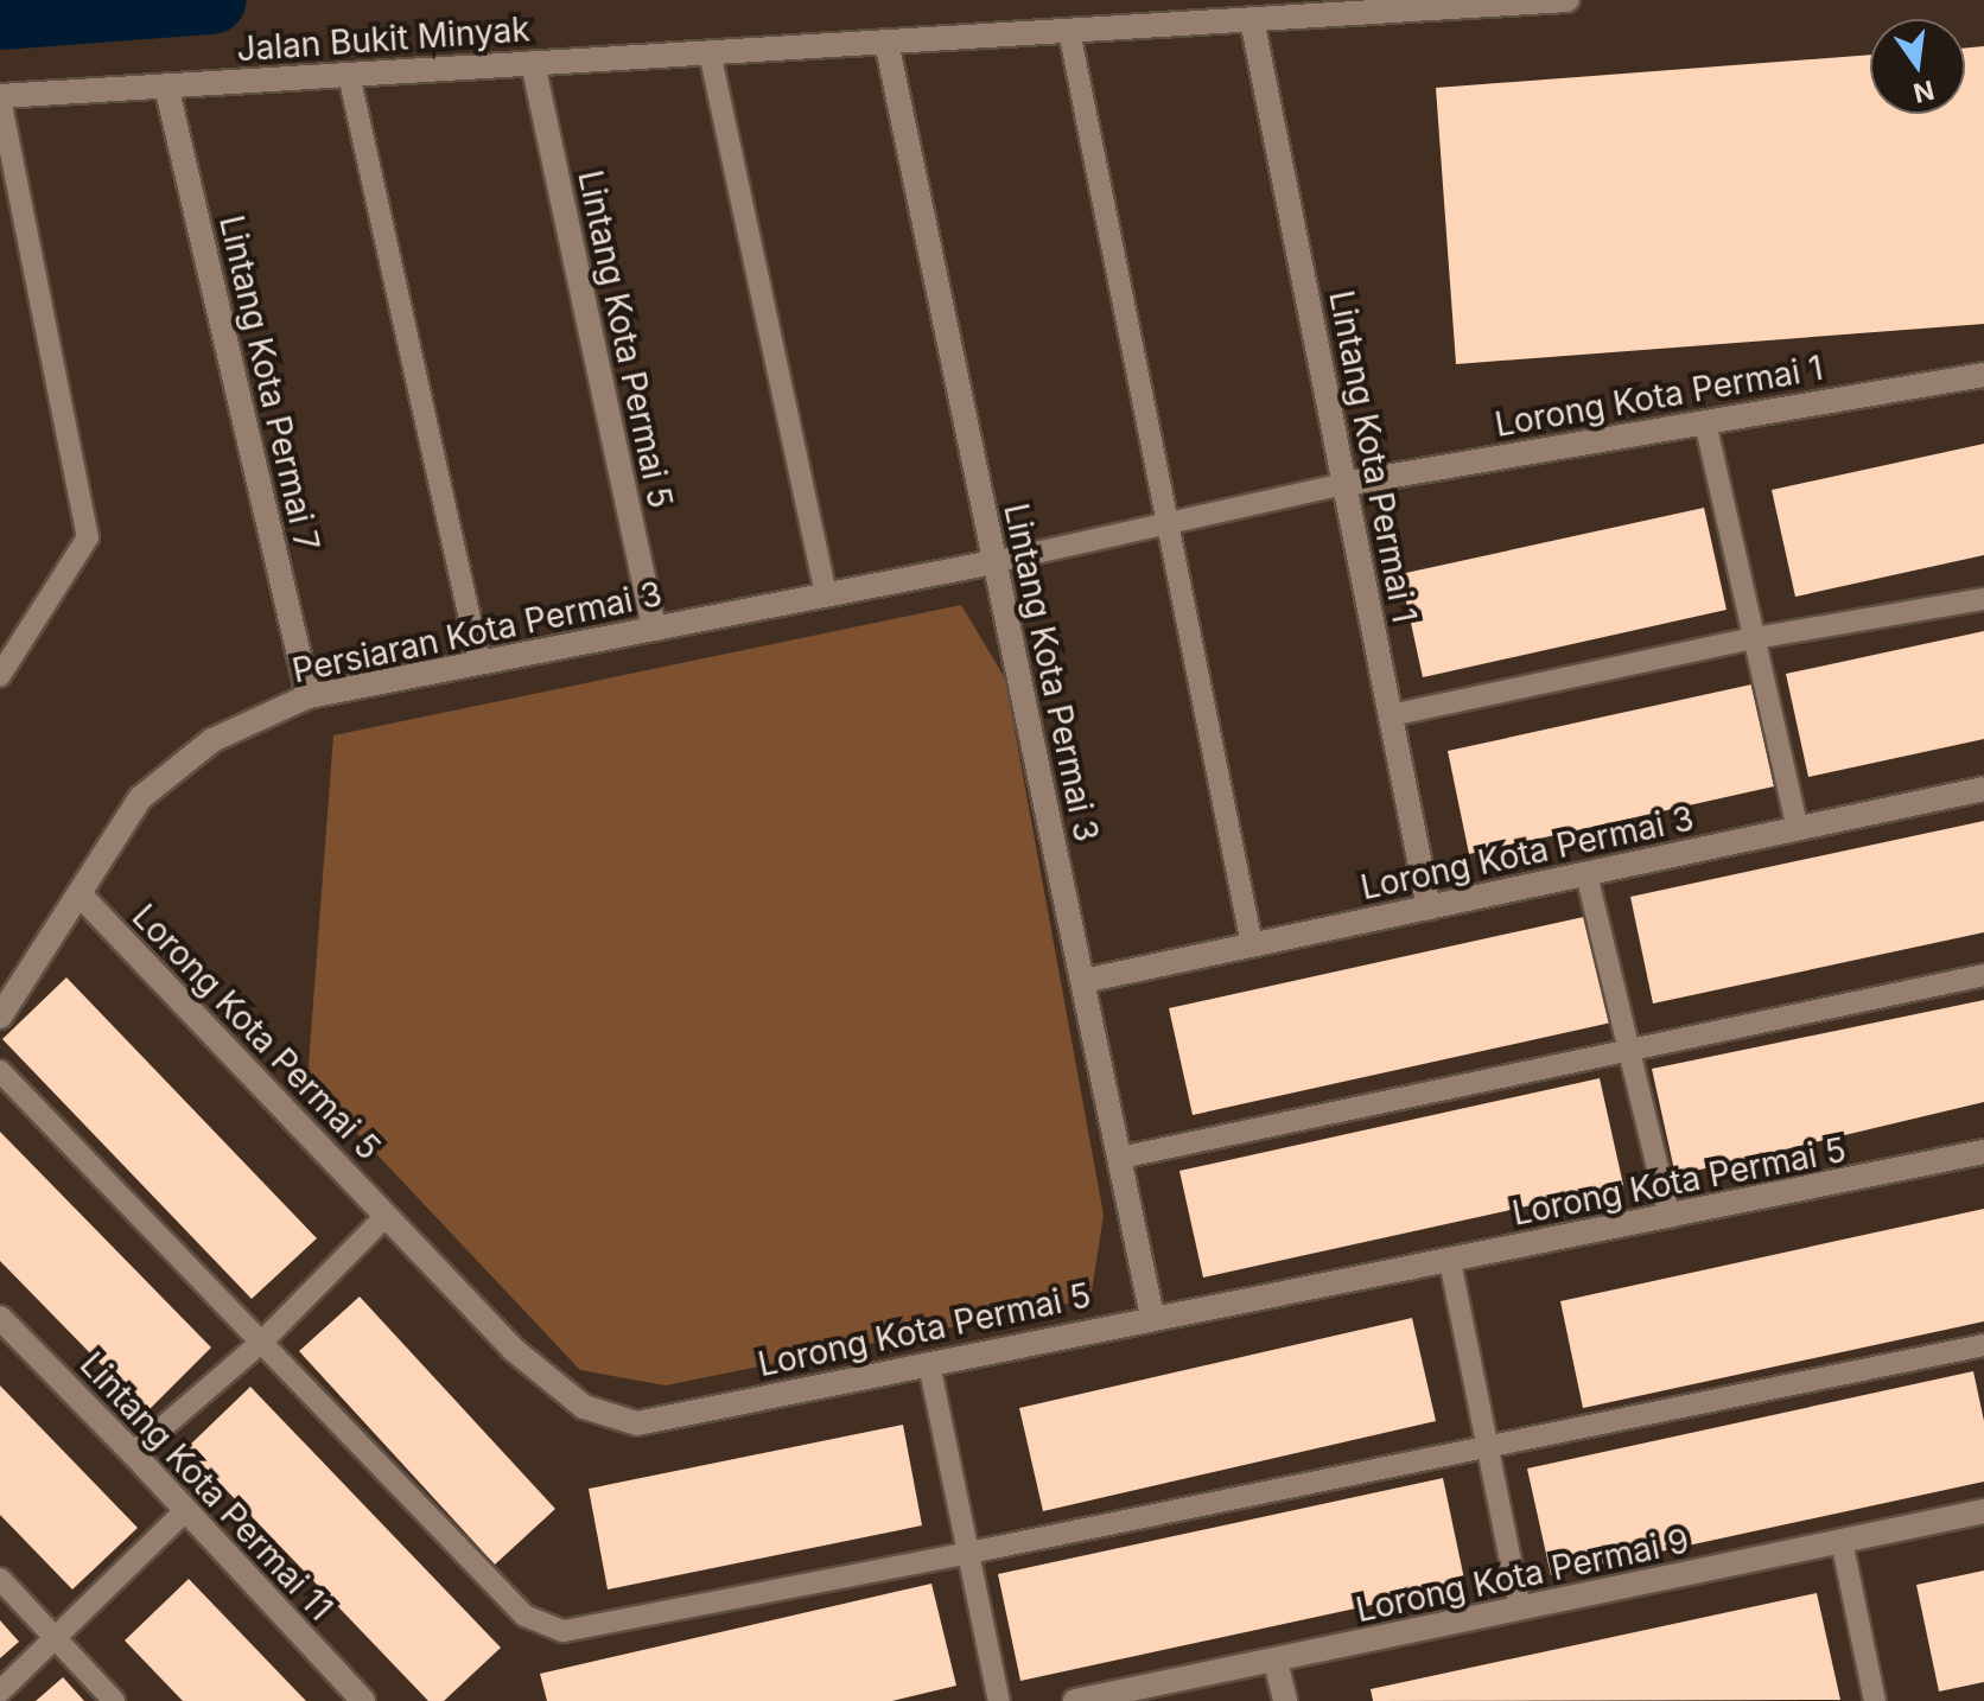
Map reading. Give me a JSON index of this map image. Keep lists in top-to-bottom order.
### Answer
{
  "streets": {
    "street": [
      "Jalan Bukit Minyak",
      "Lintang Kota Permai 5",
      "Lintang Kota Permai 7",
      "Lorong Kota Permai 1",
      "Lintang Kota Permai 1",
      "Persiaran Kota Permai 3",
      "Lintang Kota Permai 3",
      "Lorong Kota Permai 3",
      "Lorong Kota Permai 5",
      "Lintang Kota Permai 11",
      "Lorong Kota Permai 9"
    ]
  },
  "crossings": [
    ["Jalan Bukit Minyak", "Lintang Kota Permai 5"],
    ["Jalan Bukit Minyak", "Lintang Kota Permai 7"],
    ["Jalan Bukit Minyak", "Lintang Kota Permai 1"],
    ["Jalan Bukit Minyak", "Lintang Kota Permai 3"],
    ["Lintang Kota Permai 5", "Persiaran Kota Permai 3"],
    ["Lintang Kota Permai 7", "Persiaran Kota Permai 3"],
    ["Lorong Kota Permai 1", "Lintang Kota Permai 1"],
    ["Lintang Kota Permai 1", "Lorong Kota Permai 3"],
    ["Persiaran Kota Permai 3", "Lintang Kota Permai 3"],
    ["Persiaran Kota Permai 3", "Lorong Kota Permai 5"],
    ["Lintang Kota Permai 3", "Lorong Kota Permai 3"],
    ["Lintang Kota Permai 3", "Lorong Kota Permai 5"]
  ],
  "north": "bottom"
}
